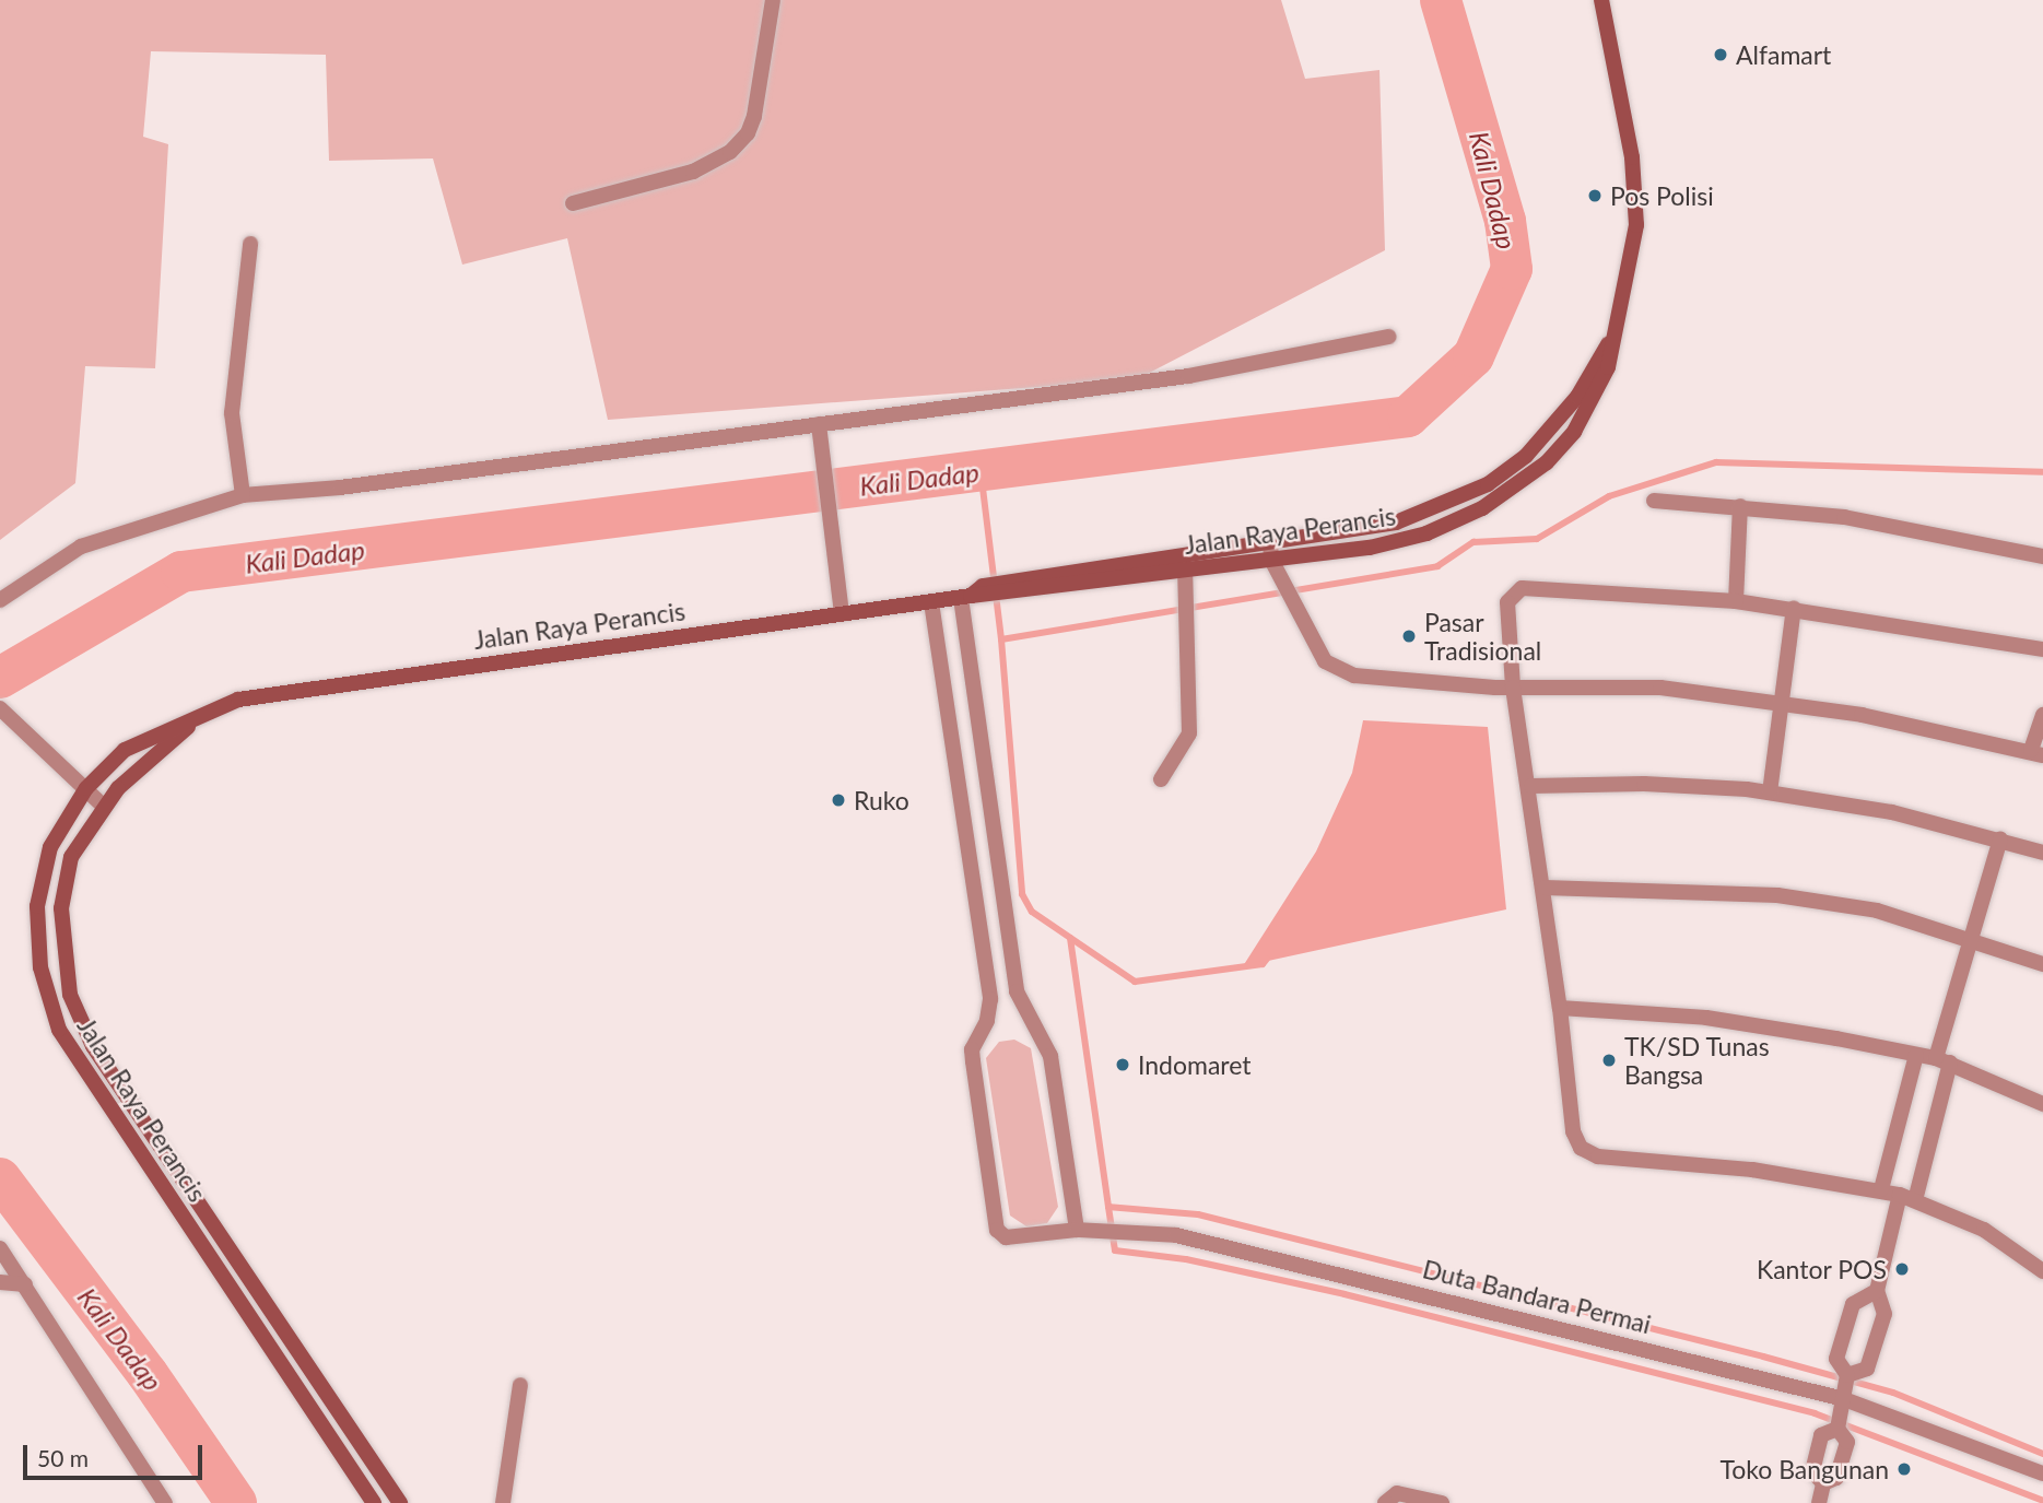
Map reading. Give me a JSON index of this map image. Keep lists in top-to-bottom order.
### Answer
{
  "streets": {
    "street": ["Jalan Raya Perancis", "Duta Bandara Permai"]
  },
  "crossings": [
    ["Jalan Raya Perancis", "Duta Bandara Permai"]
  ],
  "water": ["Kali Dadap"],
  "places": [
    "Alfamart",
    "Pos Polisi",
    "Pasar Tradisional",
    "Ruko",
    "TK/SD Tunas Bangsa",
    "Indomaret",
    "Kantor POS",
    "Toko Bangunan"
  ],
  "scale_bar": "50 m"
}
